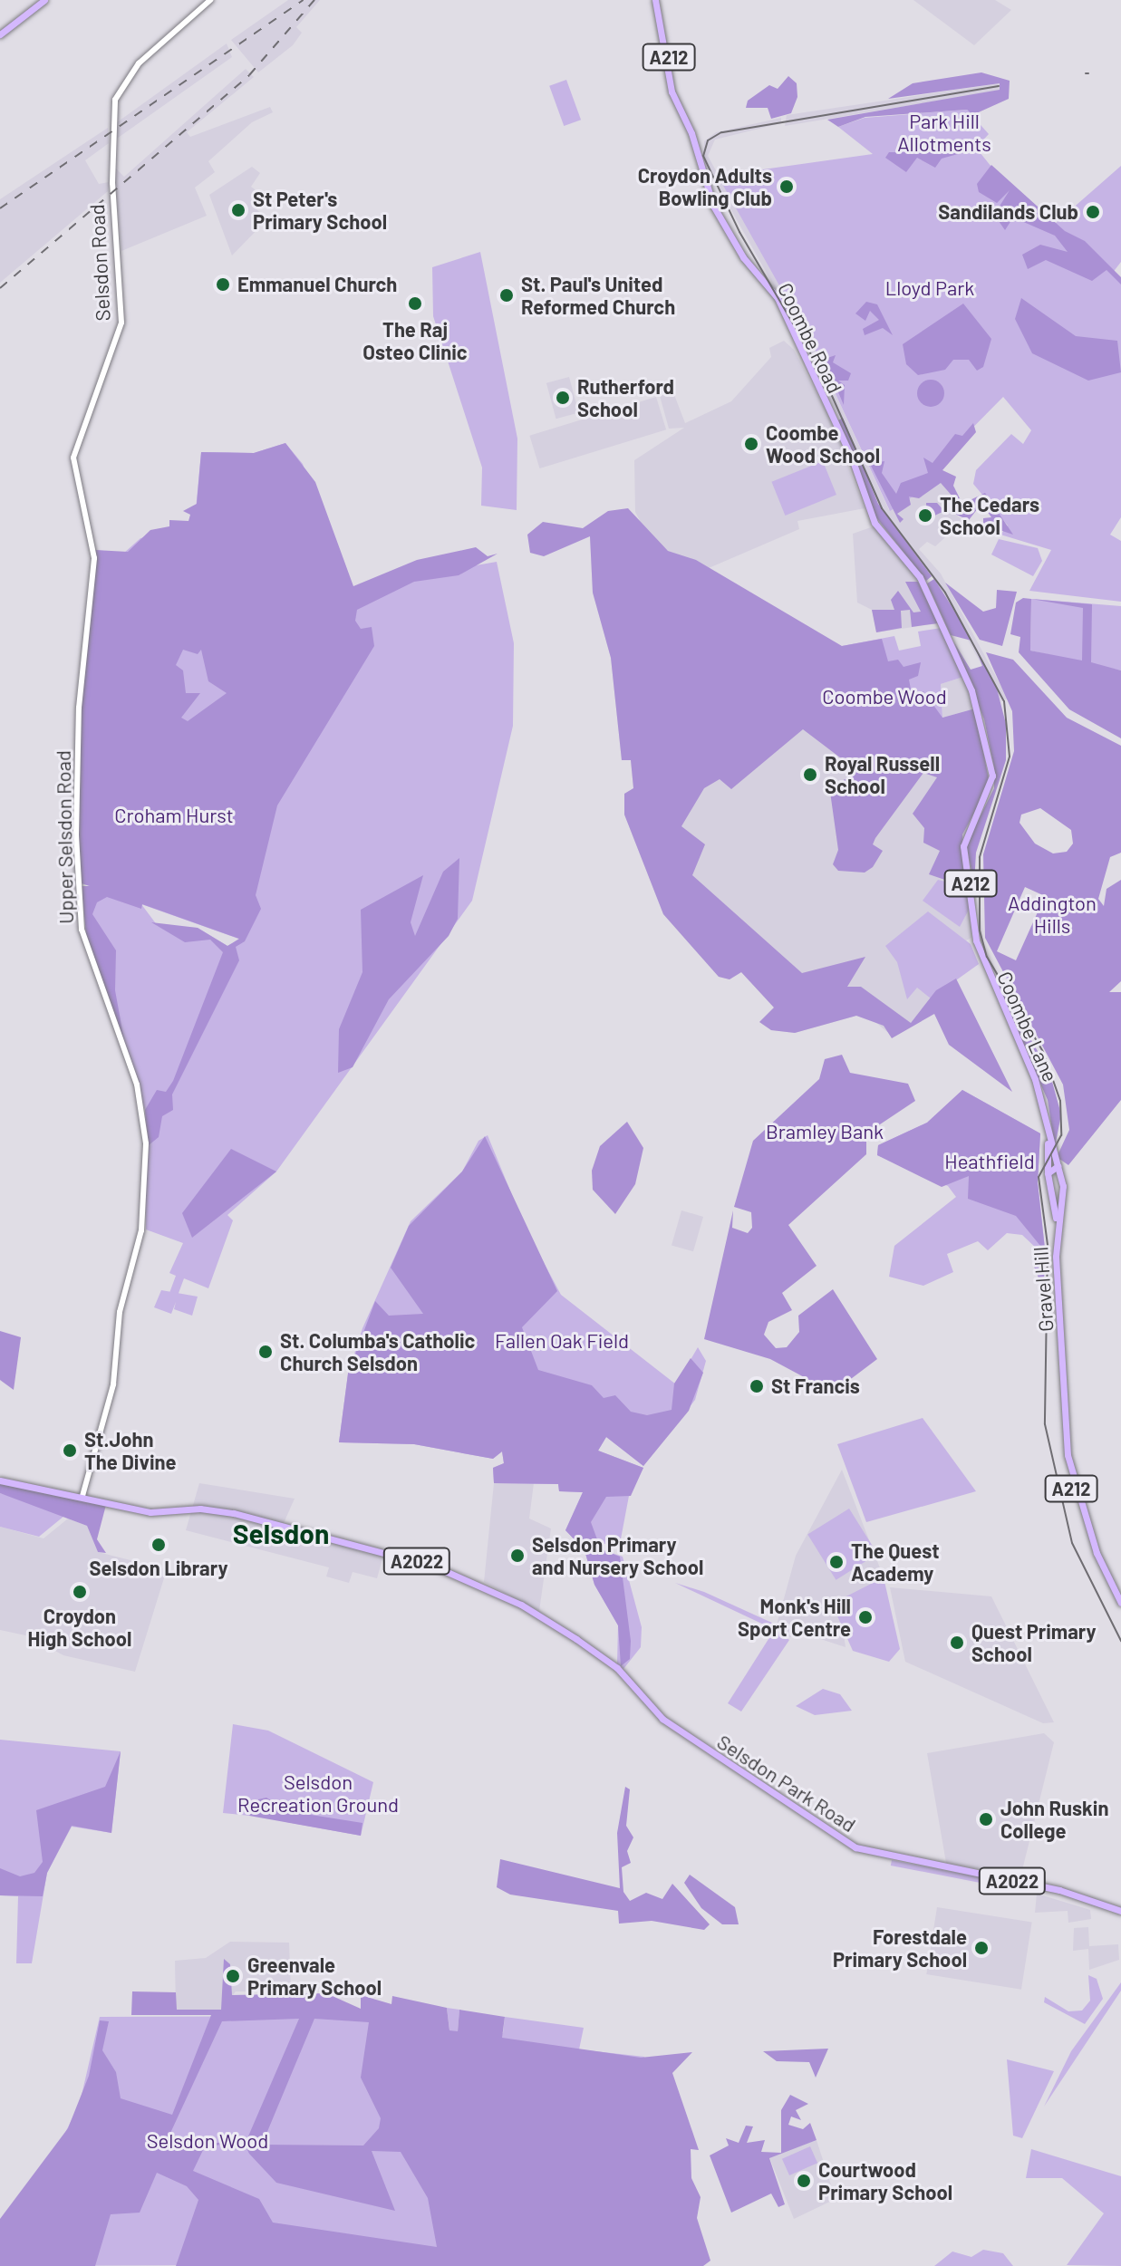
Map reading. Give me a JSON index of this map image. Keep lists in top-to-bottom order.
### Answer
{
  "streets": {
    "main road": [
      "A212",
      "Selsdon Road",
      "Coombe Road",
      "Upper Selsdon Road",
      "Coombe Lane",
      "Gravel Hill",
      "A2022",
      "Selsdon Park Road"
    ]
  },
  "crossings": [
    ["Selsdon Road", "Upper Selsdon Road"],
    ["Coombe Road", "Coombe Lane"],
    ["Upper Selsdon Road", "A2022"],
    ["Upper Selsdon Road", "Selsdon Park Road"],
    ["Coombe Lane", "Gravel Hill"],
    ["A2022", "Selsdon Park Road"]
  ],
  "districts": ["Selsdon"],
  "parks": [
    "Park Hill Allotments",
    "Lloyd Park",
    "Coombe Wood",
    "Croham Hurst",
    "Addington Hills",
    "Bramley Bank",
    "Heathfield",
    "Fallen Oak Field",
    "Selsdon Recreation Ground",
    "Selsdon Wood"
  ],
  "places": [
    "Croydon Adults Bowling Club",
    "St Peter's Primary School",
    "Sandilands Club",
    "Emmanuel Church",
    "St. Paul's United Reformed Church",
    "The Raj Osteo Clinic",
    "Rutherford School",
    "Coombe Wood School",
    "The Cedars School",
    "Royal Russell School",
    "St. Columba's Catholic Church Selsdon",
    "St Francis",
    "St.John The Divine",
    "Selsdon Library",
    "Selsdon Primary and Nursery School",
    "The Quest Academy",
    "Croydon High School",
    "Monk's Hill Sport Centre",
    "Quest Primary School",
    "John Ruskin College",
    "Forestdale Primary School",
    "Greenvale Primary School",
    "Courtwood Primary School"
  ]
}
